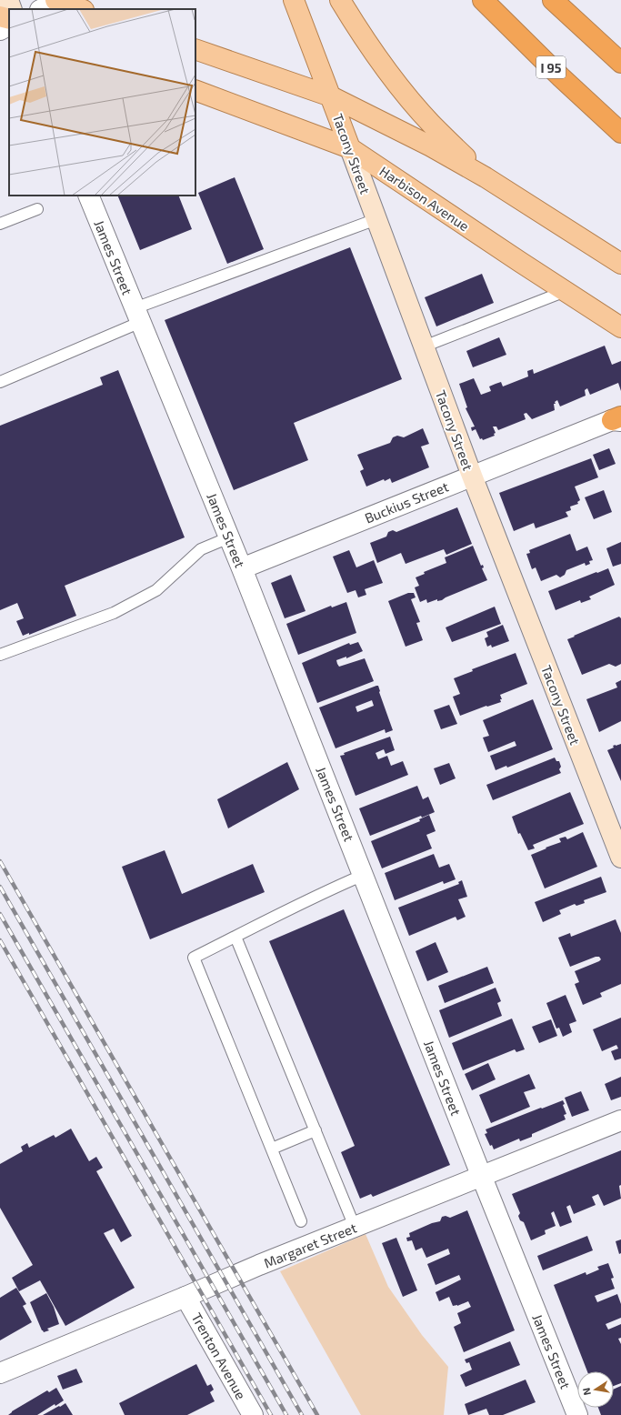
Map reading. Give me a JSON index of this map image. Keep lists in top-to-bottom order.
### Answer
{
  "streets": {
    "highway": ["I 95"],
    "main road": ["Tacony Street", "Harbison Avenue"],
    "street": [
      "James Street",
      "Buckius Street",
      "Margaret Street",
      "Trenton Avenue"
    ]
  },
  "crossings": [
    ["Tacony Street", "Harbison Avenue"],
    ["Tacony Street", "Buckius Street"],
    ["James Street", "Buckius Street"],
    ["James Street", "Margaret Street"],
    ["Margaret Street", "Trenton Avenue"]
  ],
  "north": "left"
}
